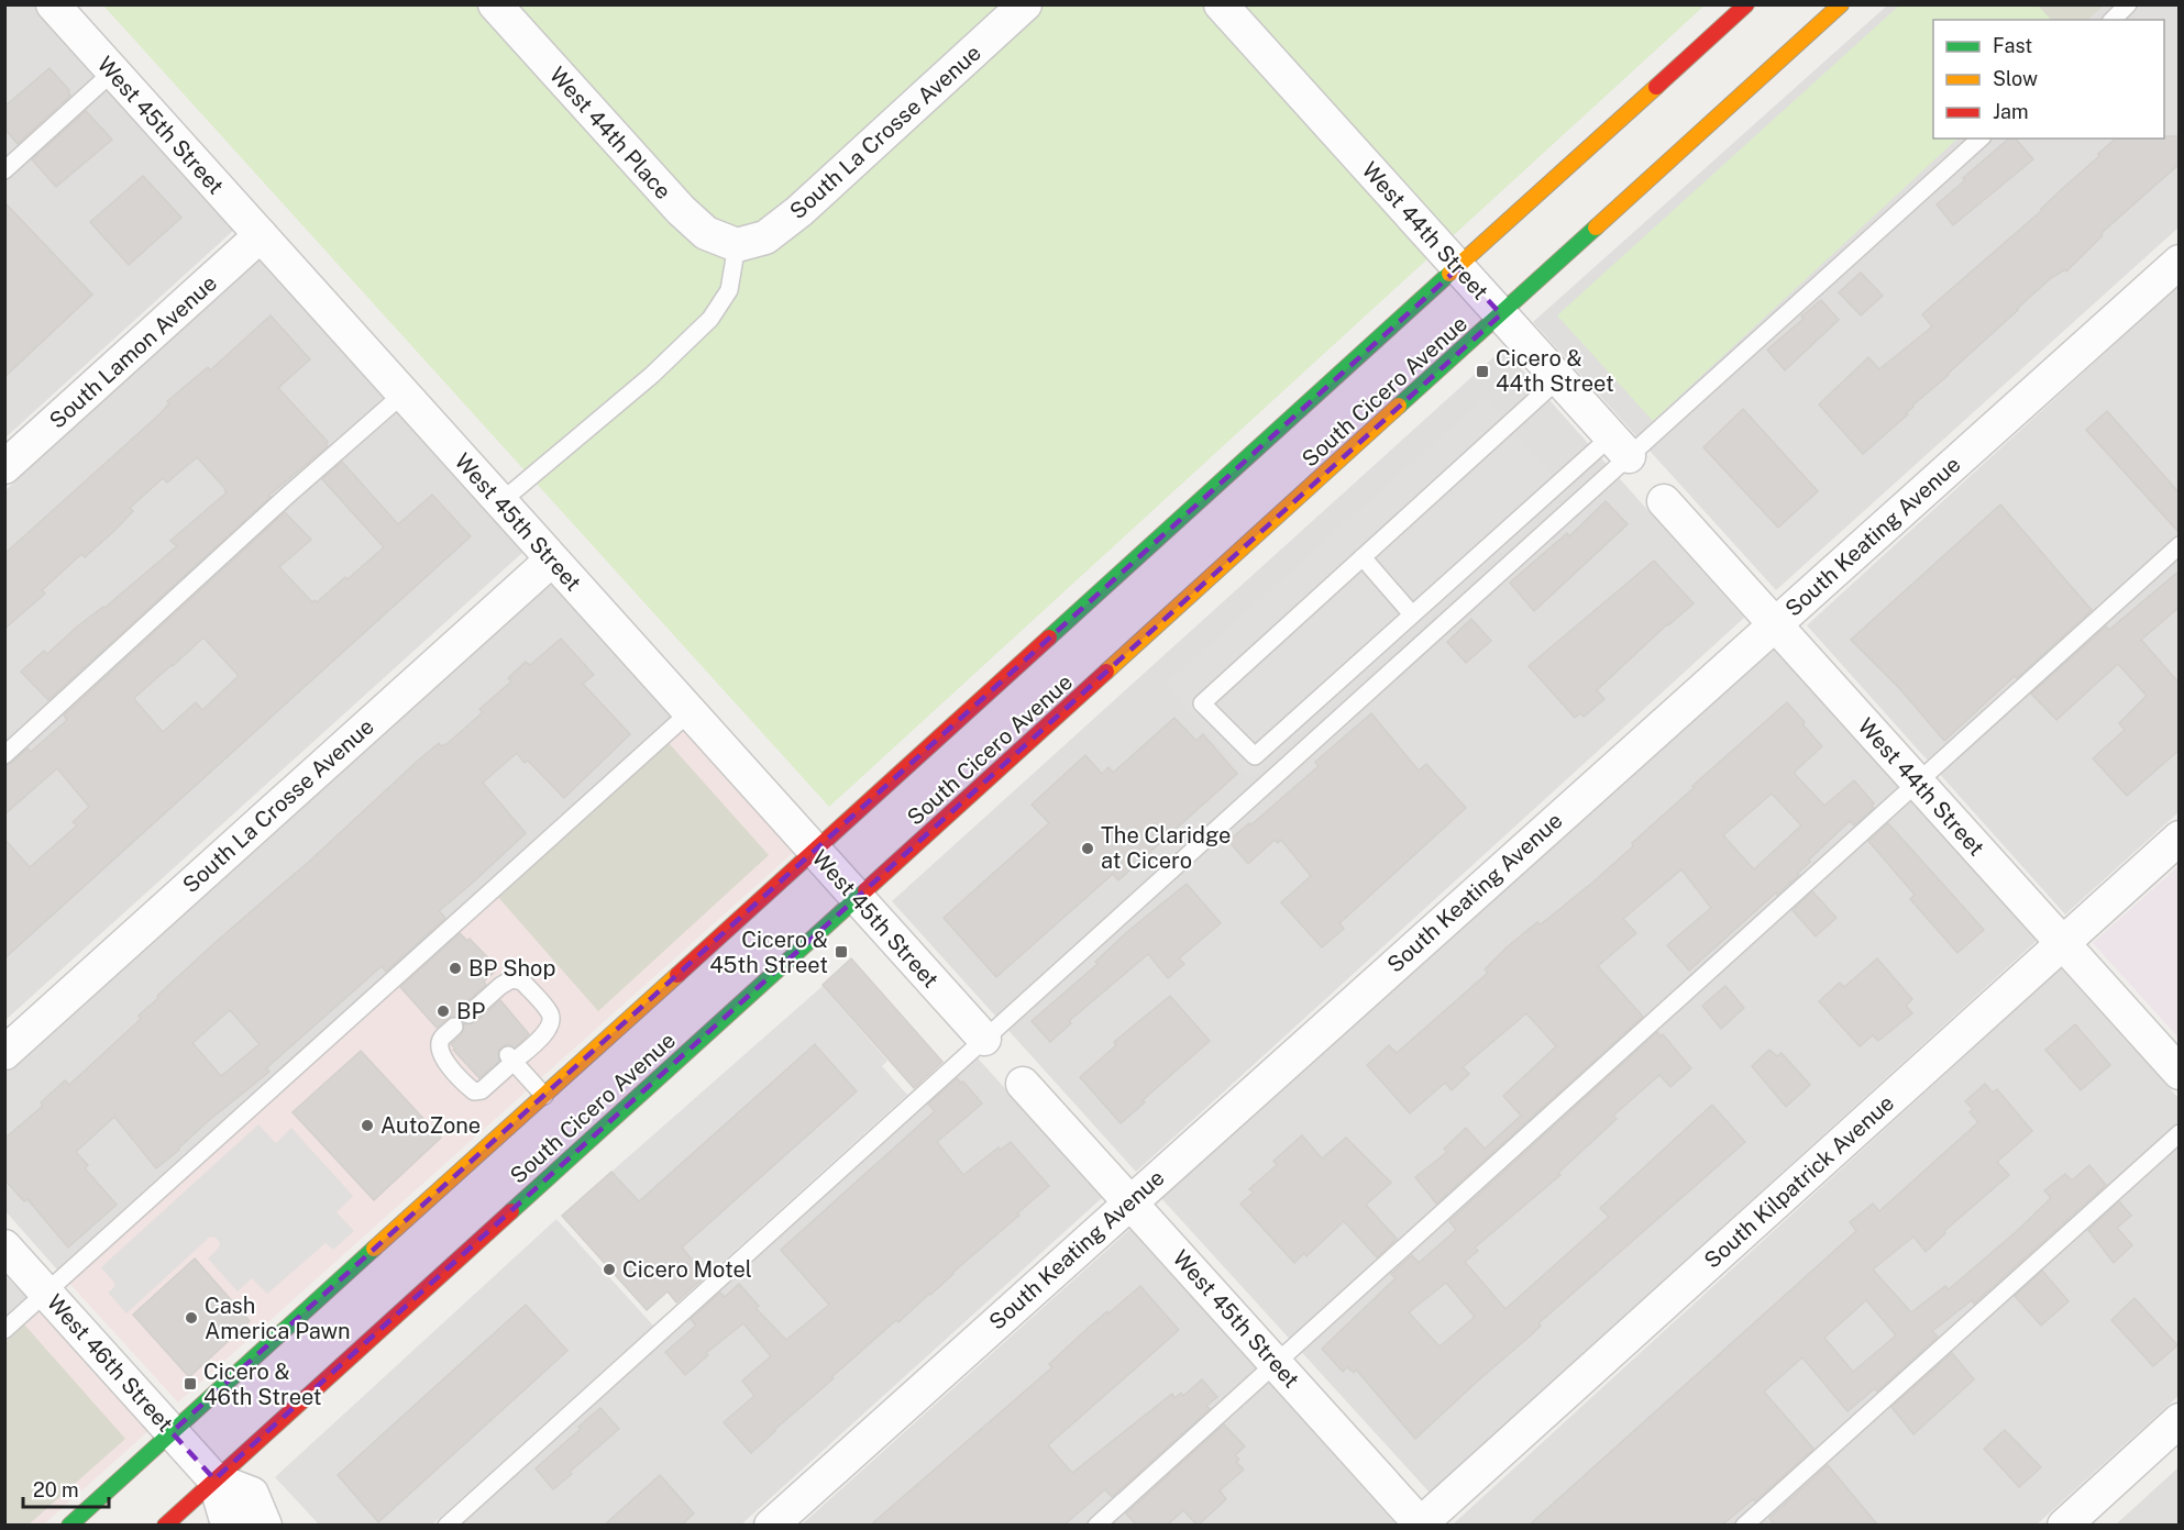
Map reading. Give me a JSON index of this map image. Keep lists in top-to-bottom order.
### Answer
{
  "streets": {
    "main road": ["South Cicero Avenue"],
    "street": [
      "West 45th Street",
      "South La Crosse Avenue",
      "West 44th Place",
      "West 44th Street",
      "South Lamon Avenue",
      "South Keating Avenue",
      "South Kilpatrick Avenue",
      "West 46th Street"
    ]
  },
  "crossings": [
    ["West 45th Street", "South La Crosse Avenue"],
    ["West 45th Street", "South Lamon Avenue"],
    ["West 45th Street", "South Cicero Avenue"],
    ["West 45th Street", "South Keating Avenue"],
    ["West 45th Street", "South Kilpatrick Avenue"],
    ["South La Crosse Avenue", "West 44th Place"],
    ["West 44th Street", "South Cicero Avenue"],
    ["West 44th Street", "South Keating Avenue"],
    ["West 44th Street", "South Kilpatrick Avenue"],
    ["South Cicero Avenue", "West 46th Street"]
  ],
  "places": {
    "transit": ["Cicero & 44th Street", "Cicero & 45th Street", "Cicero & 46th Street"],
    "other": [
      "The Claridge at Cicero",
      "BP Shop",
      "BP",
      "AutoZone",
      "Cicero Motel",
      "Cash America Pawn"
    ]
  },
  "legend": ["Fast", "Slow", "Jam"],
  "scale_bar": "20 m"
}
